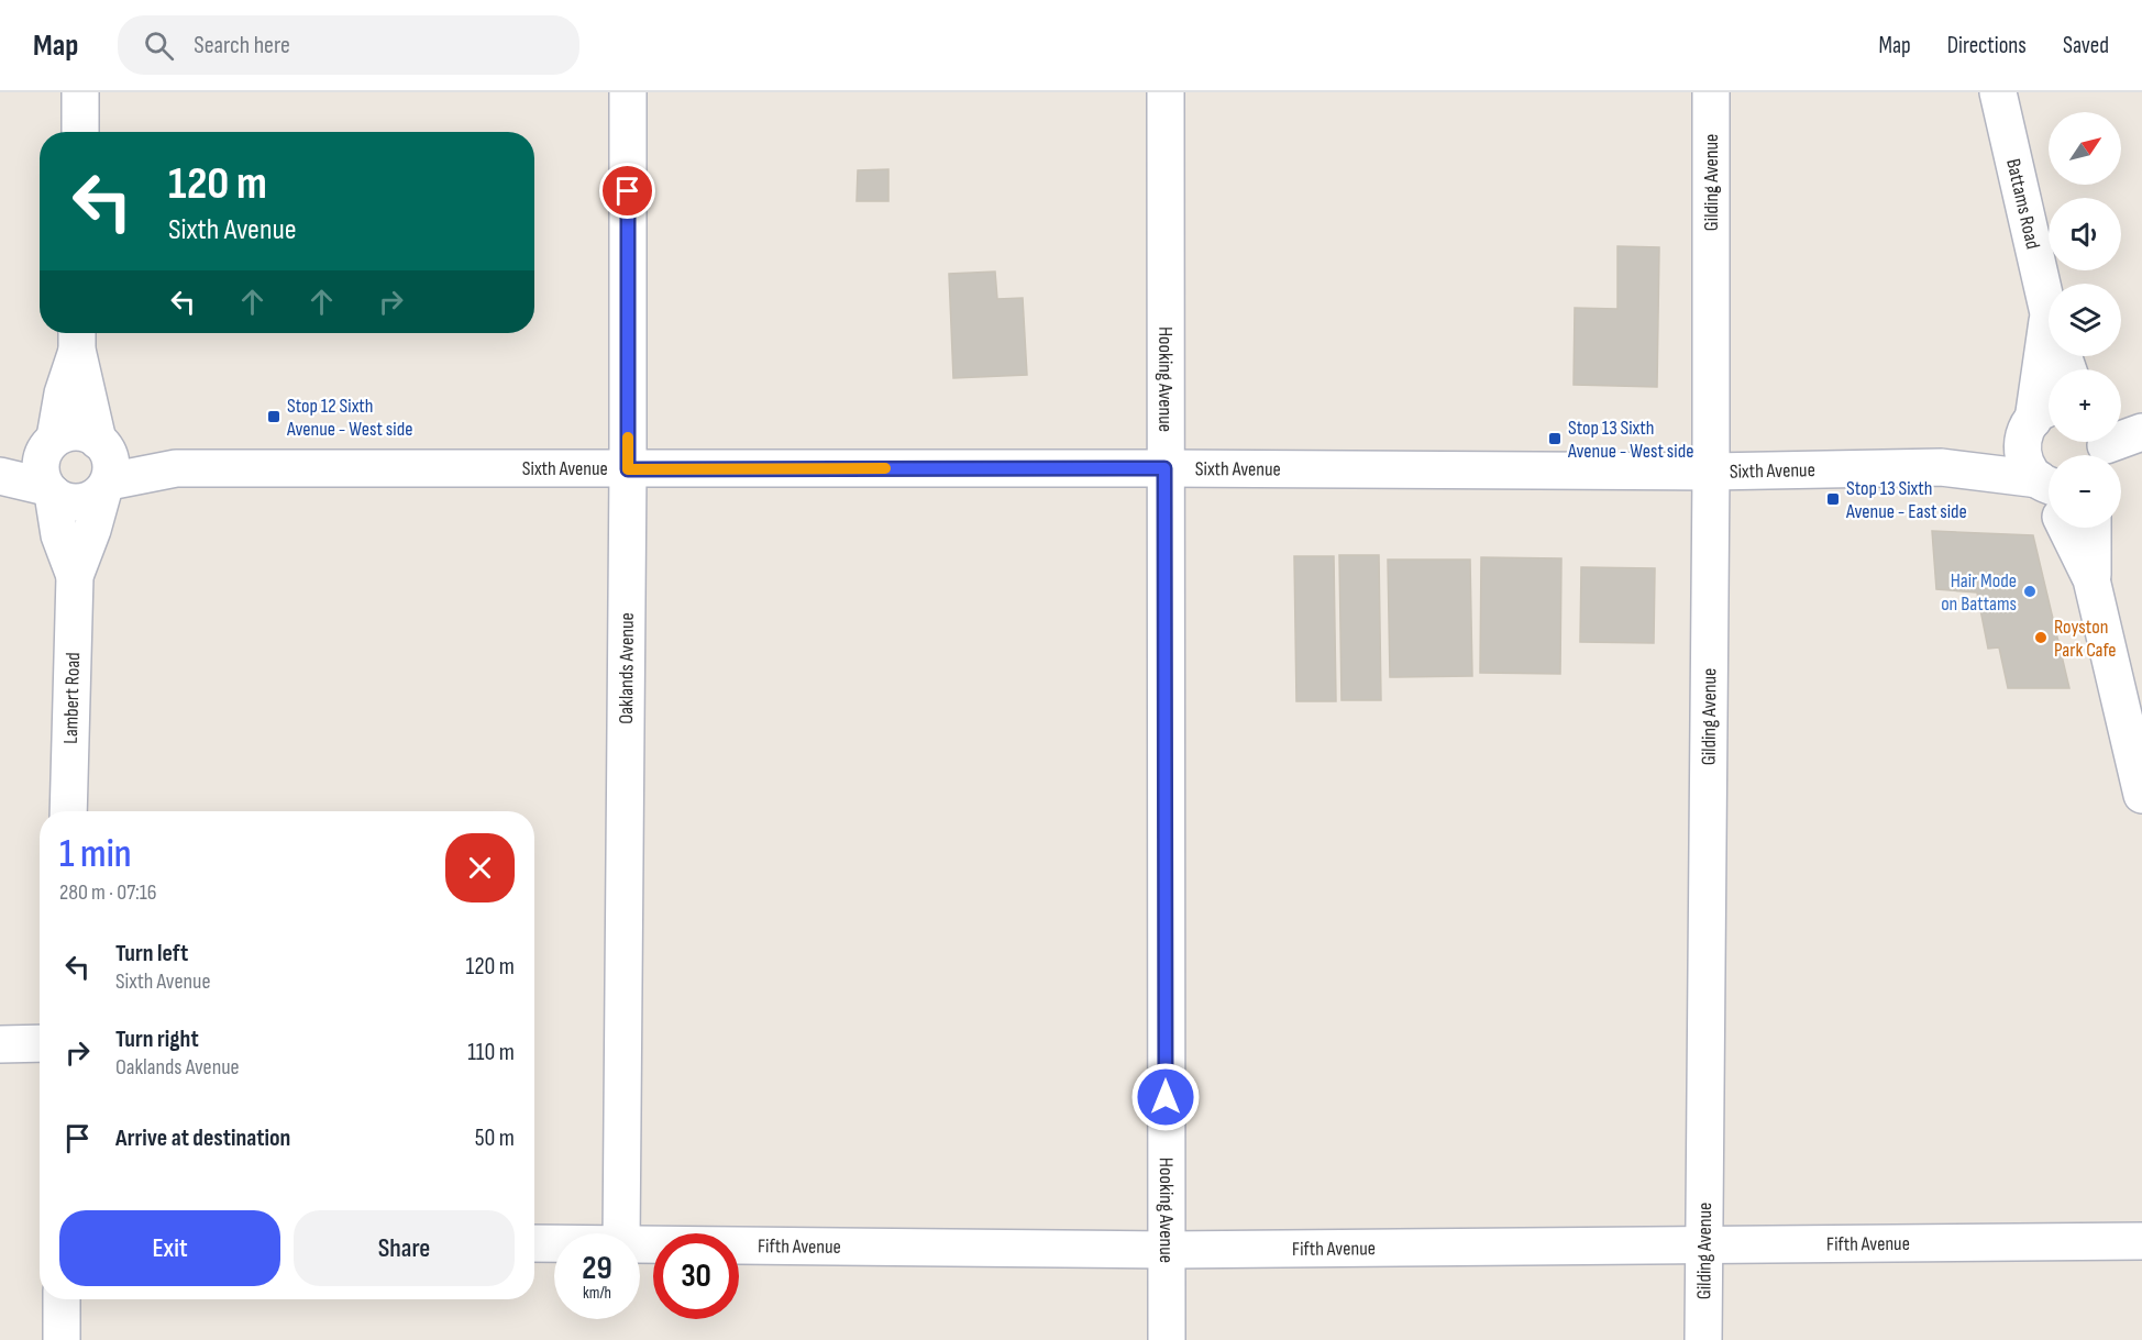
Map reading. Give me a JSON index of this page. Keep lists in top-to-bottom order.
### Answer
{
  "streets": {
    "street": [
      "Gilding Avenue",
      "Battams Road",
      "Hooking Avenue",
      "Sixth Avenue",
      "Oaklands Avenue",
      "Lambert Road",
      "Fifth Avenue"
    ]
  },
  "crossings": [
    ["Gilding Avenue", "Sixth Avenue"],
    ["Gilding Avenue", "Fifth Avenue"],
    ["Battams Road", "Sixth Avenue"],
    ["Hooking Avenue", "Sixth Avenue"],
    ["Hooking Avenue", "Fifth Avenue"],
    ["Sixth Avenue", "Oaklands Avenue"],
    ["Sixth Avenue", "Lambert Road"]
  ],
  "places": {
    "transit": ["Stop 12 Sixth Avenue - West side", "Stop 13 Sixth Avenue - West side", "Stop 13 Sixth Avenue - East side"],
    "other": ["Hair Mode on Battams", "Royston Park Cafe"]
  },
  "north": "top right",
  "page": {
    "header": "Map",
    "search": "Search here",
    "nav": ["Map", "Directions", "Saved"],
    "map_buttons": ["+", "−"],
    "turn": ["120 m", "Sixth Avenue"],
    "heading": ["1 min", "280 m · 07:16"],
    "list": [
      {
        "name": "Turn left",
        "note": "Sixth Avenue",
        "value": "120 m"
      },
      {
        "name": "Turn right",
        "note": "Oaklands Avenue",
        "value": "110 m"
      },
      {
        "name": "Arrive at destination",
        "value": "50 m"
      }
    ],
    "buttons": ["Exit", "Share"],
    "speed": "29 km/h",
    "limit": "30"
  }
}
